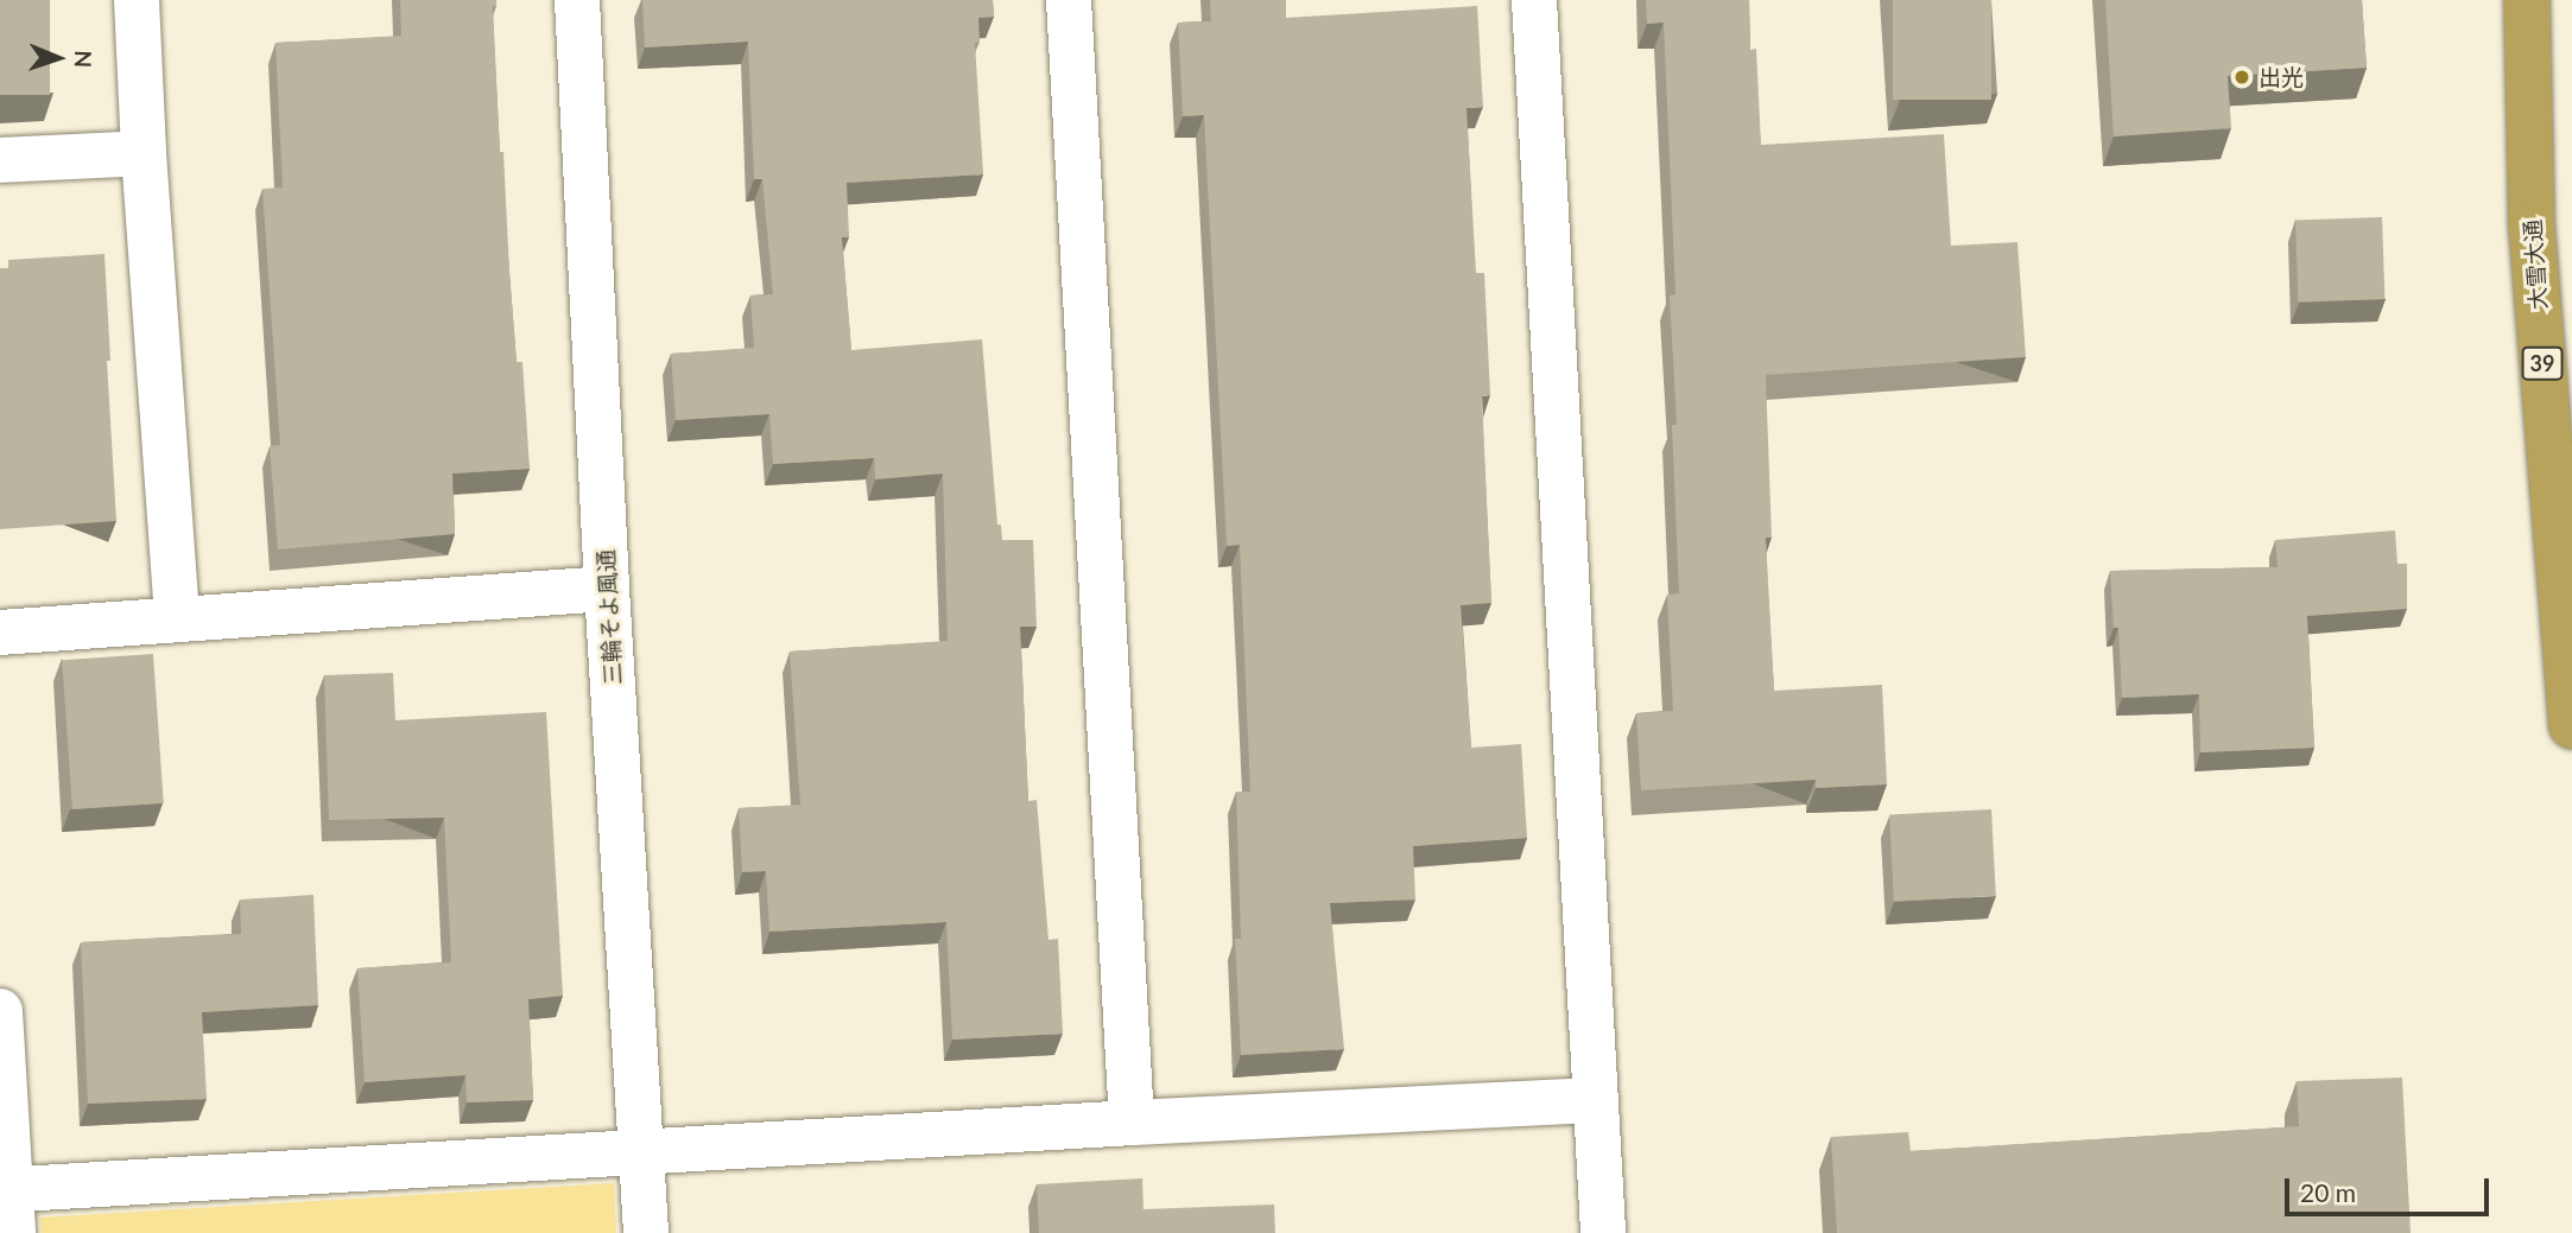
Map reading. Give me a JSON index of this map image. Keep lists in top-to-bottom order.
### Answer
{
  "streets": {
    "highway": ["大雪大通", "39"],
    "street": ["三輪そよ風通"]
  },
  "places": ["出光"],
  "scale_bar": "20 m",
  "north": "right"
}
